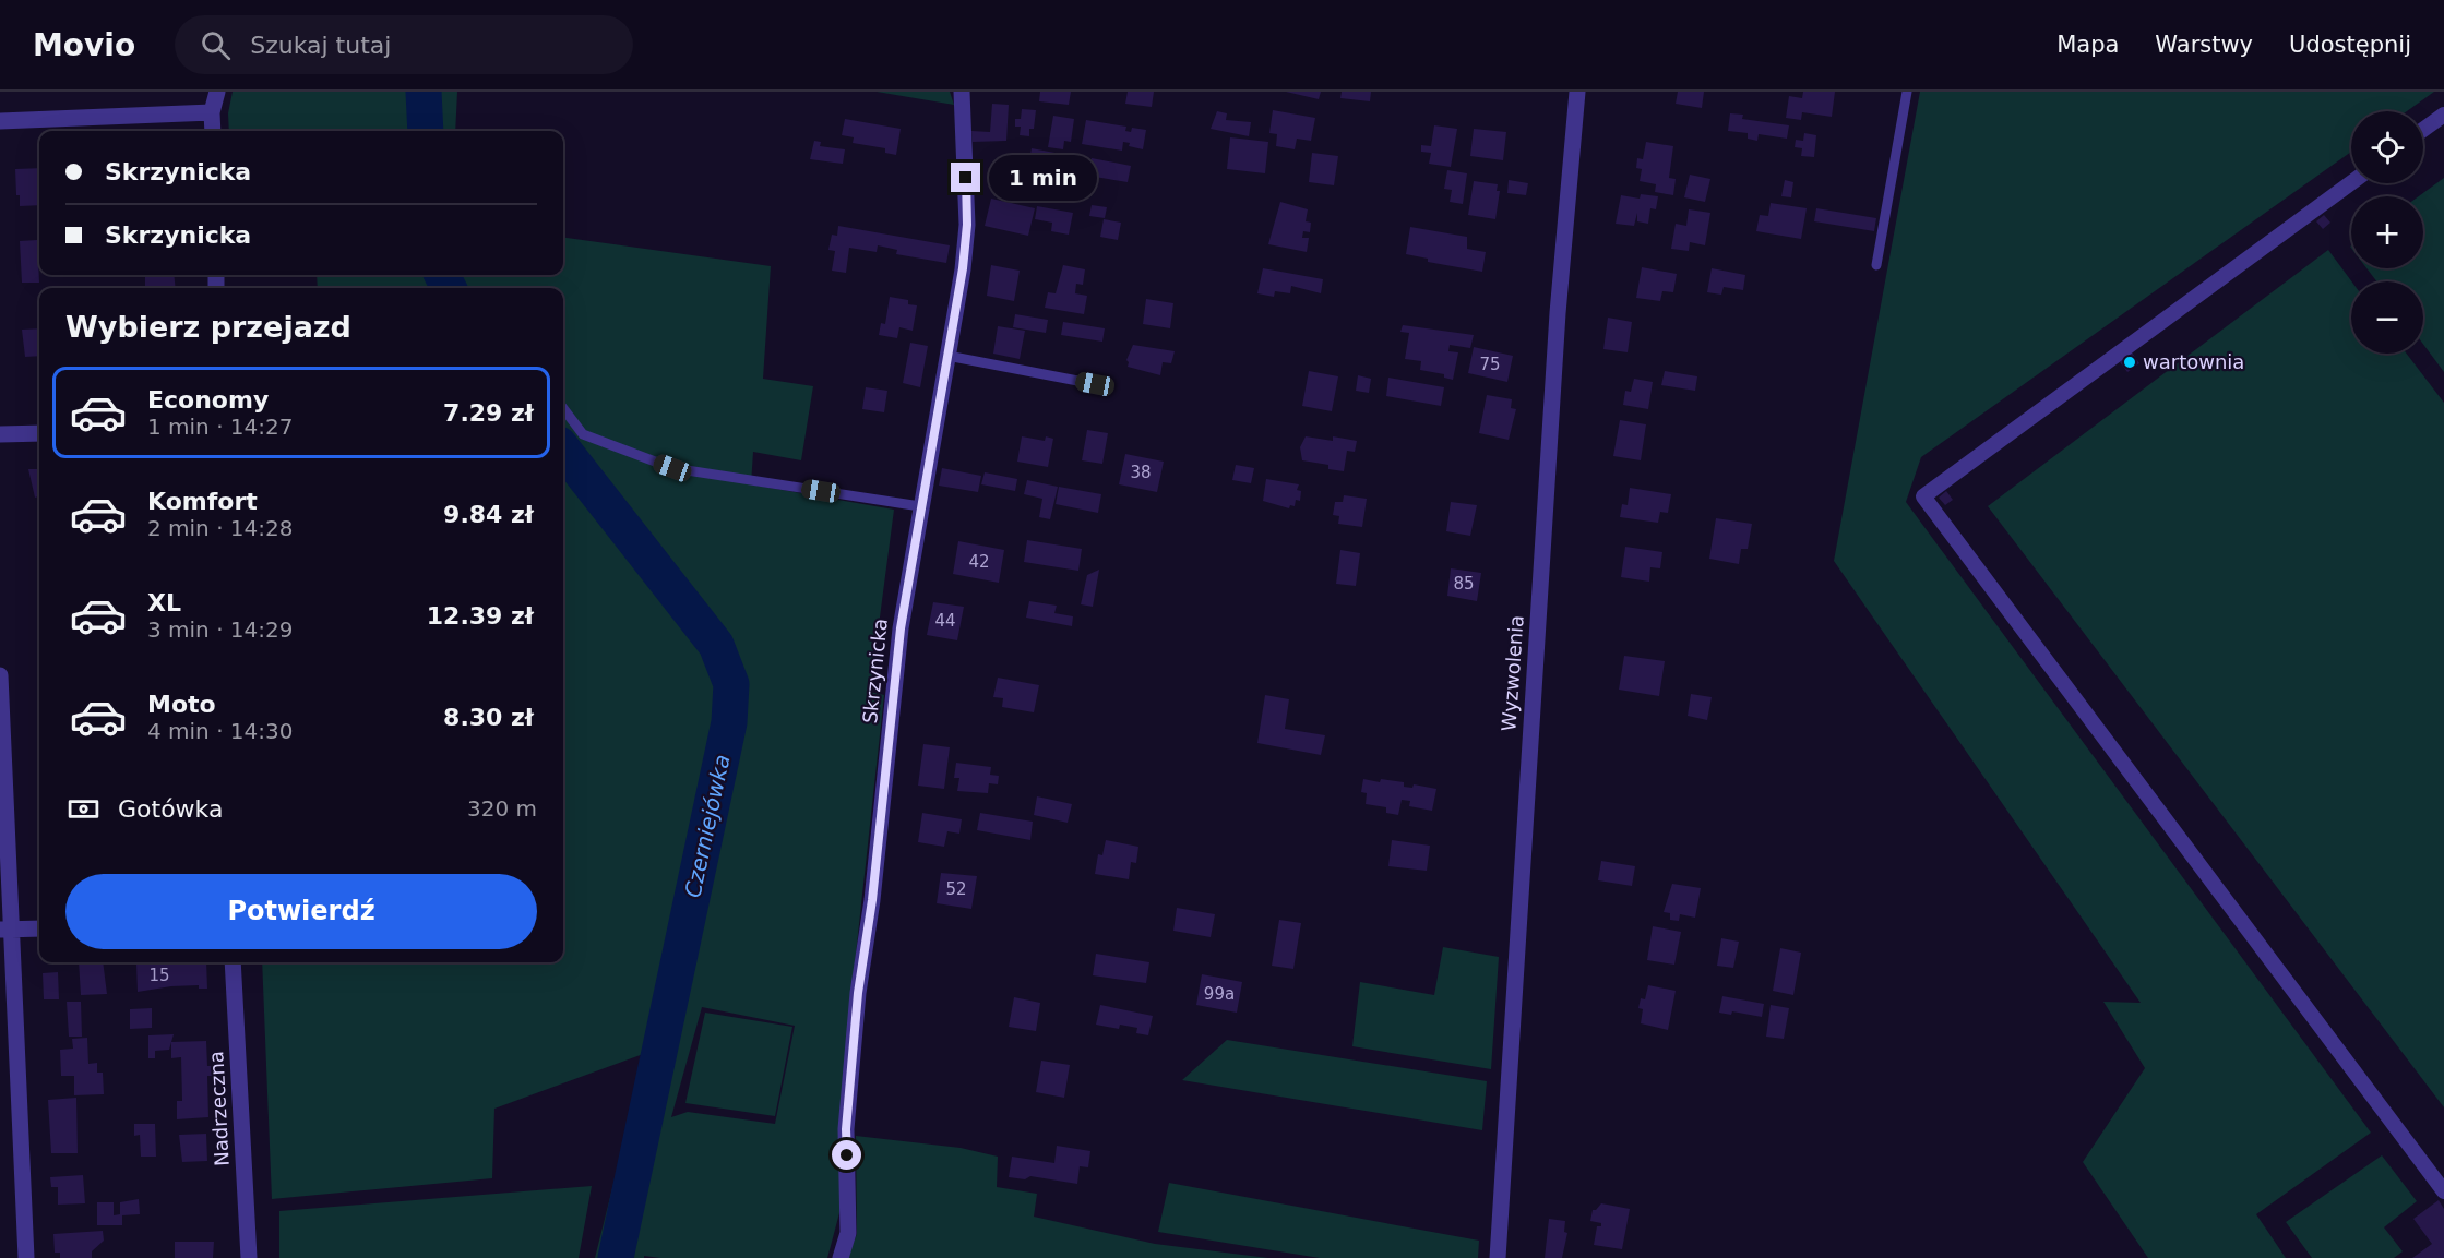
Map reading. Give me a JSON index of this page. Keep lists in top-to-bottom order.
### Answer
{
  "streets": {
    "street": ["Skrzynicka", "Wyzwolenia", "Nadrzeczna"]
  },
  "water": ["Czerniejówka"],
  "places": ["wartownia"],
  "house_numbers": [
    "75",
    "38",
    "42",
    "85",
    "44",
    "52",
    "15",
    "99a"
  ],
  "page": {
    "header": "Movio",
    "search": "Szukaj tutaj",
    "nav": ["Mapa", "Warstwy", "Udostępnij"],
    "map_buttons": ["+", "−"],
    "banner": ["Skrzynicka", "Skrzynicka"],
    "bubble": "1 min",
    "heading": "Wybierz przejazd",
    "list": [
      {
        "name": "Economy",
        "note": "1 min · 14:27",
        "value": "7.29 zł"
      },
      {
        "name": "Komfort",
        "note": "2 min · 14:28",
        "value": "9.84 zł"
      },
      {
        "name": "XL",
        "note": "3 min · 14:29",
        "value": "12.39 zł"
      },
      {
        "name": "Moto",
        "note": "4 min · 14:30",
        "value": "8.30 zł"
      }
    ],
    "pay": ["Gotówka", "320 m"],
    "buttons": "Potwierdź"
  }
}
